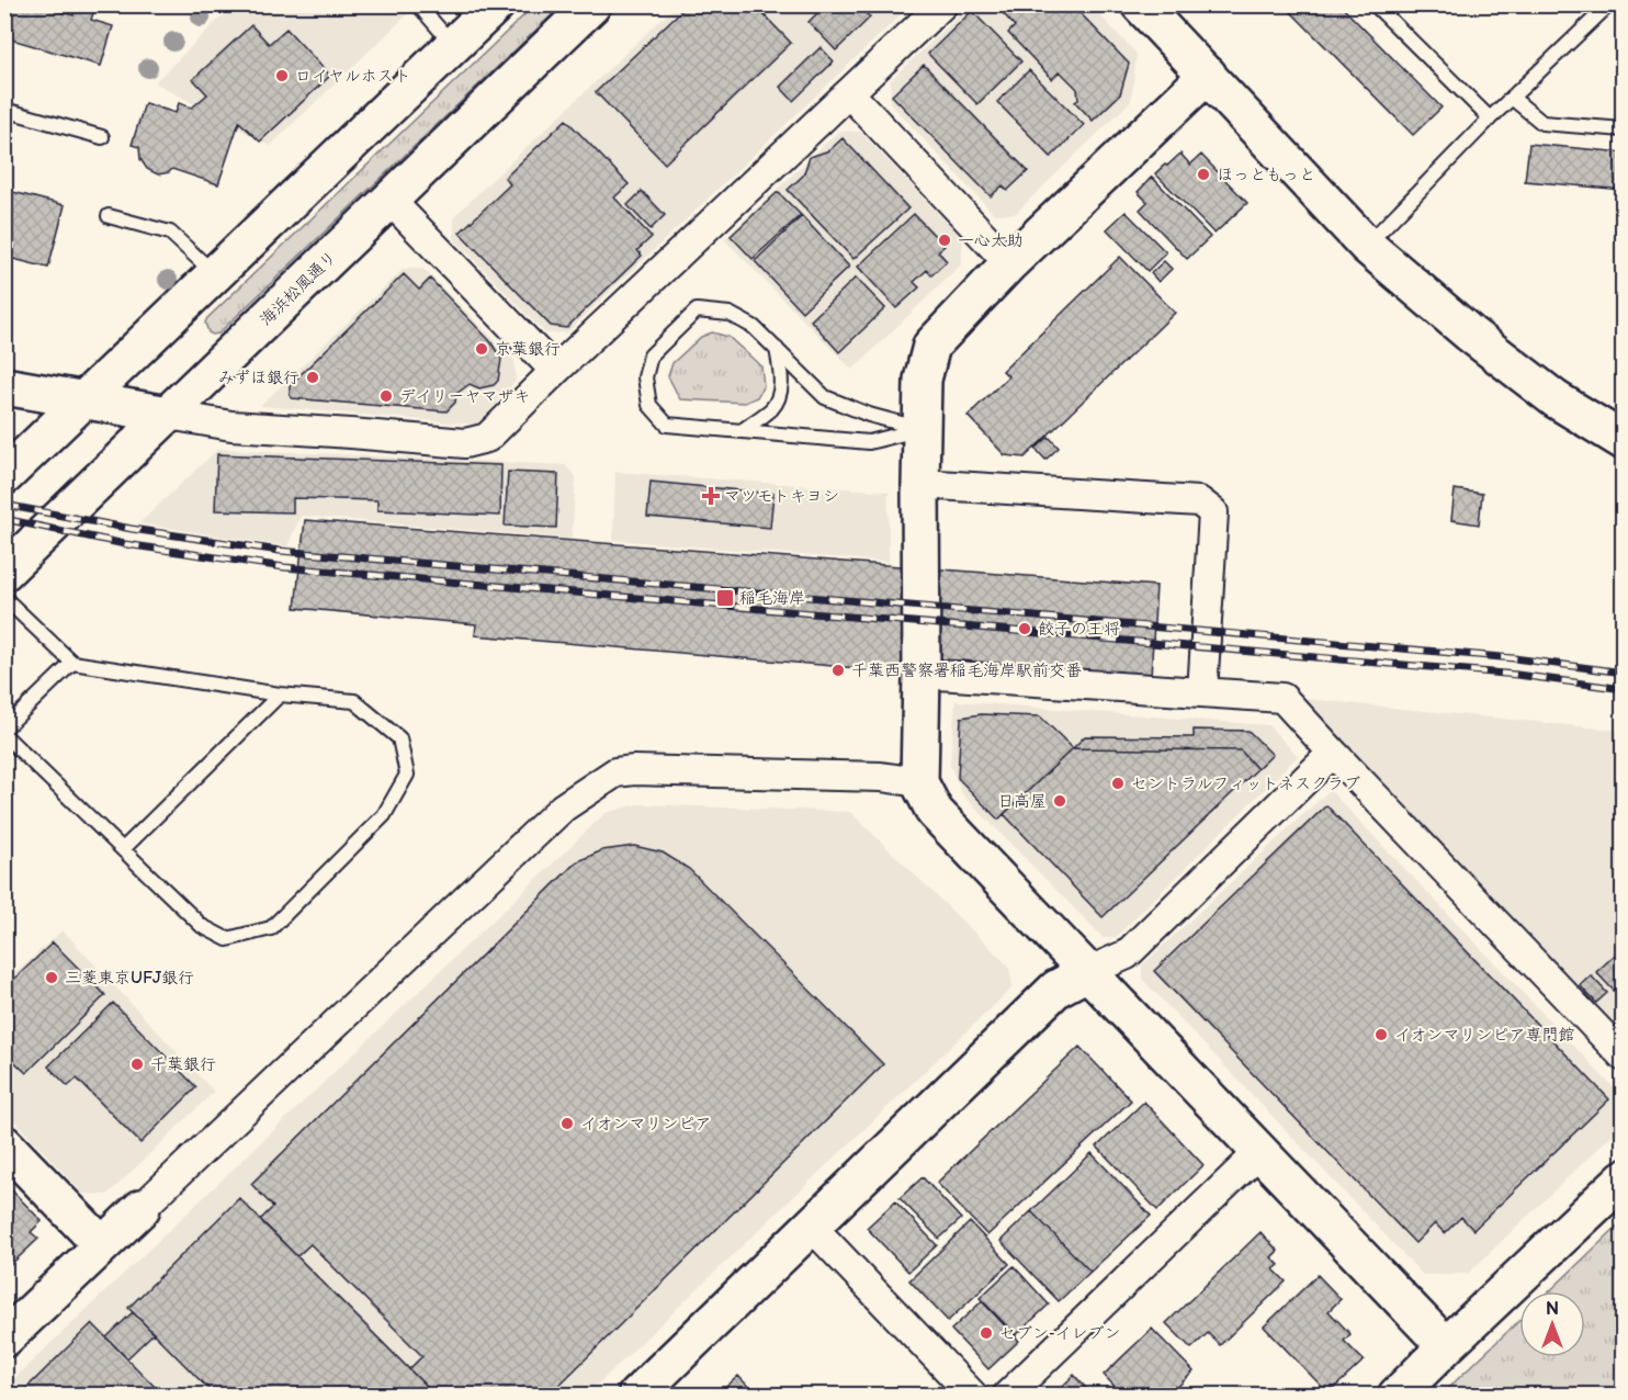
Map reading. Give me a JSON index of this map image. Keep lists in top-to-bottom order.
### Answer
{
  "streets": {
    "street": ["海浜松風通り"]
  },
  "places": {
    "other": [
      "ロイヤルホスト",
      "ほっともっと",
      "一心太助",
      "京葉銀行",
      "みずほ銀行",
      "デイリーヤマザキ",
      "餃子の王将",
      "千葉西警察署稲毛海岸駅前交番",
      "セントラルフィットネスクラブ",
      "日高屋",
      "三菱東京UFJ銀行",
      "イオンマリンピア専門館",
      "千葉銀行",
      "イオンマリンピア",
      "セブン-イレブン"
    ],
    "health": ["マツモトキヨシ"],
    "transit": ["稲毛海岸"]
  },
  "north": "top"
}
